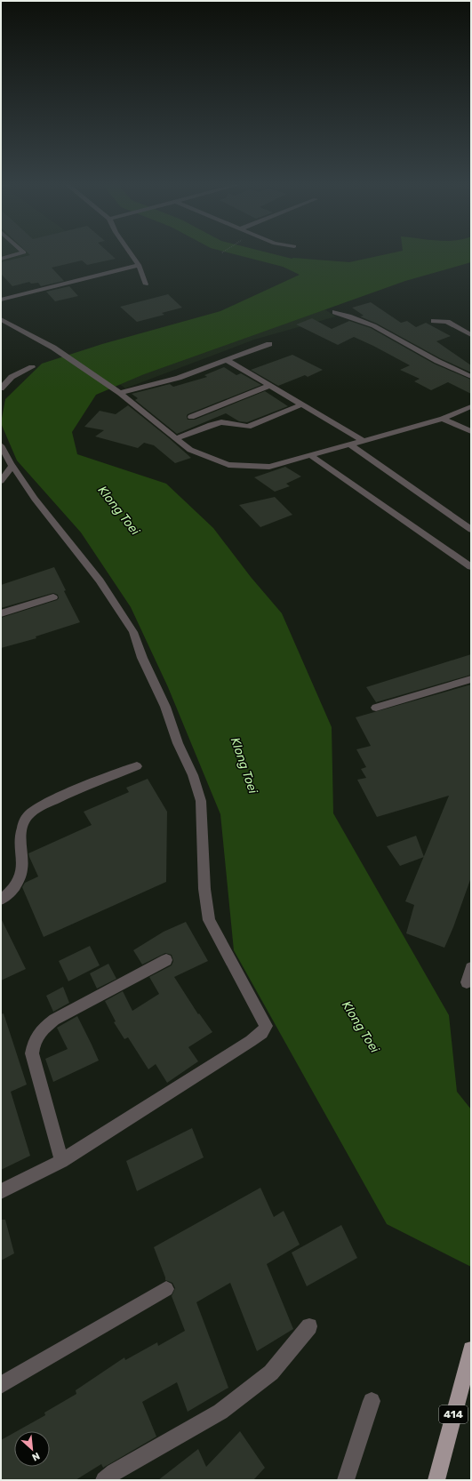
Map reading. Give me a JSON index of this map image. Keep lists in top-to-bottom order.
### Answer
{
  "streets": {
    "main road": ["414"]
  },
  "water": ["Klong Toei"],
  "north": "bottom right"
}
